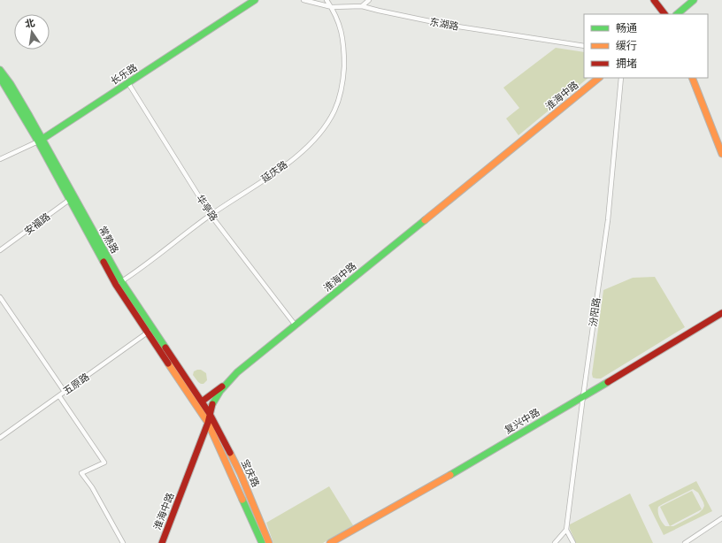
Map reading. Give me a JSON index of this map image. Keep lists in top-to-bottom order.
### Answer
{
  "streets": {
    "main road": [
      "长乐路",
      "淮海中路",
      "常熟路",
      "复兴中路",
      "宝庆路"
    ],
    "street": [
      "东湖路",
      "延庆路",
      "华亭路",
      "安福路",
      "汾阳路",
      "五原路"
    ]
  },
  "crossings": [
    ["东湖路", "延庆路"],
    ["长乐路", "华亭路"],
    ["长乐路", "常熟路"],
    ["淮海中路", "华亭路"],
    ["淮海中路", "常熟路"],
    ["淮海中路", "宝庆路"],
    ["延庆路", "华亭路"],
    ["延庆路", "常熟路"],
    ["安福路", "常熟路"],
    ["常熟路", "五原路"],
    ["常熟路", "宝庆路"],
    ["汾阳路", "复兴中路"]
  ],
  "legend": ["畅通", "缓行", "拥堵"],
  "north": "top"
}
